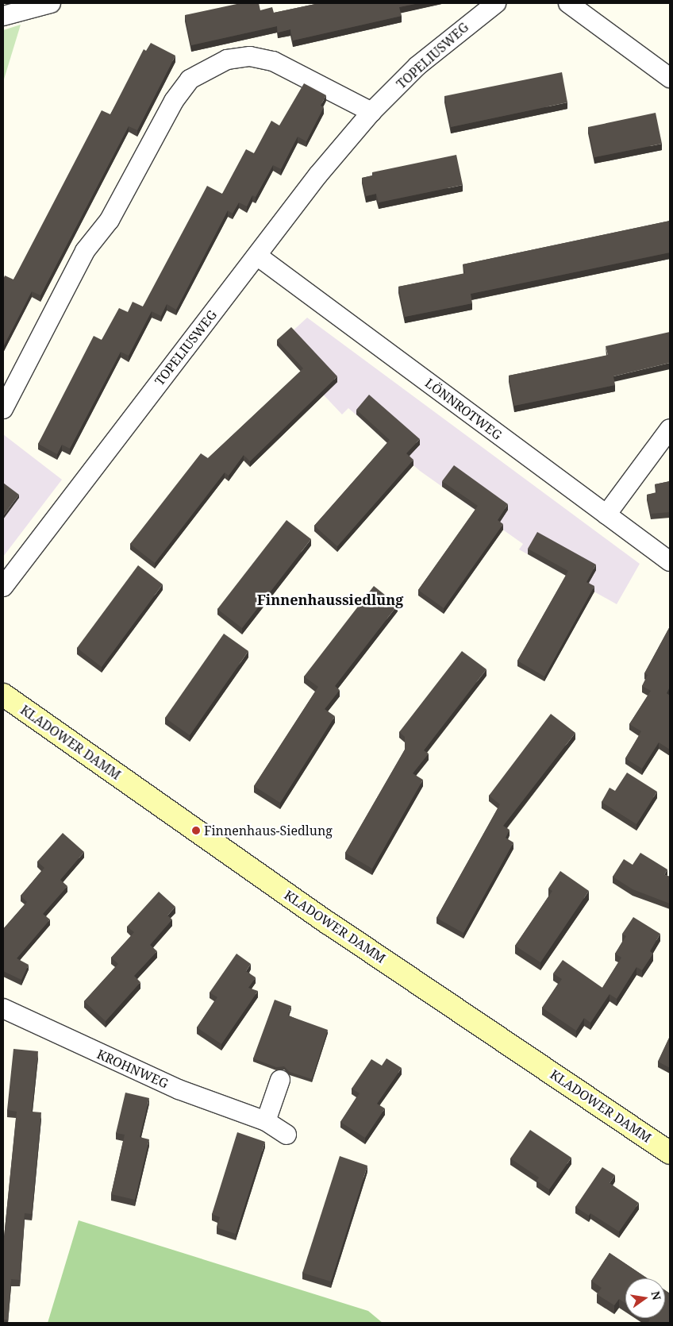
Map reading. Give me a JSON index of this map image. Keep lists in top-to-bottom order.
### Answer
{
  "streets": {
    "main road": ["KLADOWER DAMM"],
    "street": ["TOPELIUSWEG", "LÖNNROTWEG", "KROHNWEG"]
  },
  "crossings": [
    ["TOPELIUSWEG", "LÖNNROTWEG"]
  ],
  "districts": ["Finnenhaussiedlung"],
  "places": ["Finnenhaus-Siedlung"],
  "north": "right"
}
